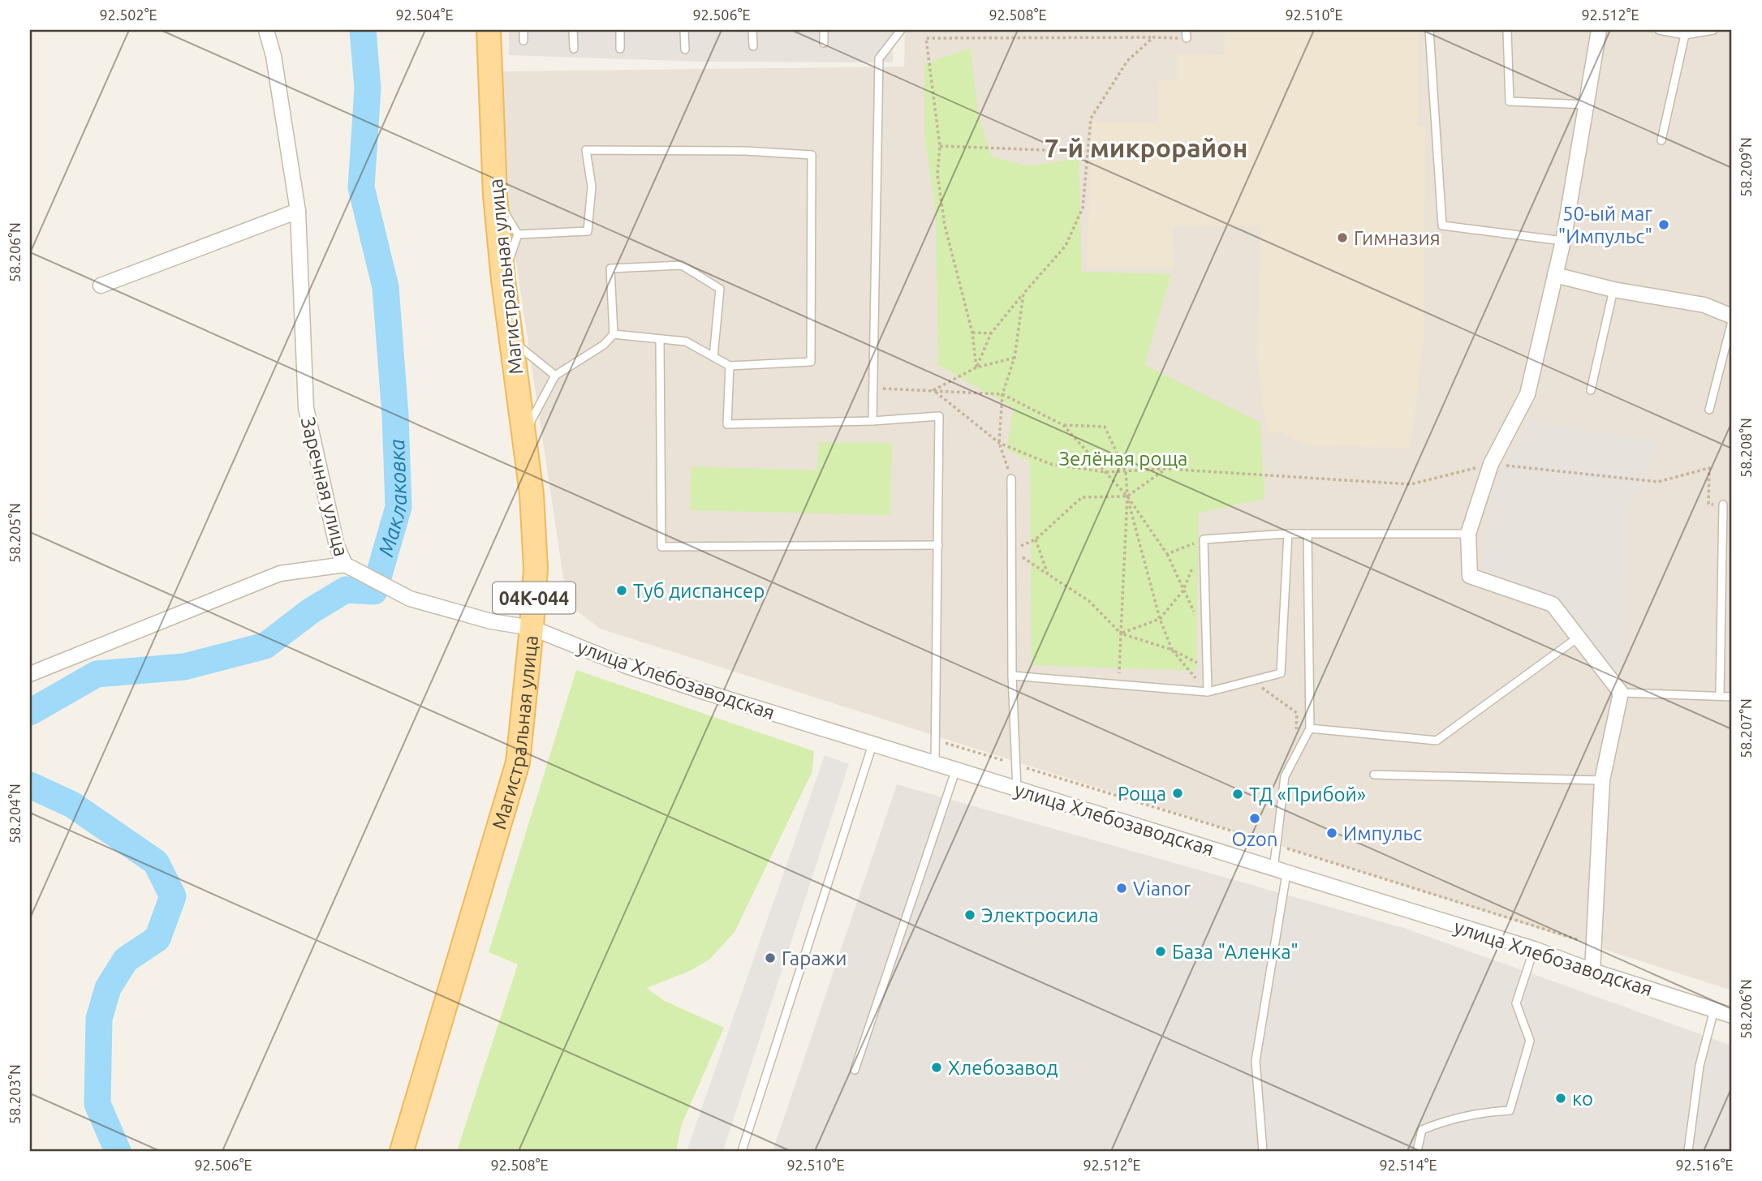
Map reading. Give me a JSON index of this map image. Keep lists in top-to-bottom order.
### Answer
{
  "streets": {
    "main road": ["Магистральная улица", "04К-044"],
    "street": ["Заречная улица", "улица Хлебозаводская"]
  },
  "crossings": [
    ["Магистральная улица", "улица Хлебозаводская"],
    ["Заречная улица", "улица Хлебозаводская"]
  ],
  "districts": ["7-й микрорайон"],
  "water": ["Маклаковка"],
  "parks": ["Зелёная роща"],
  "places": [
    "50-ый маг \"Импульс\"",
    "Гимназия",
    "Туб диспансер",
    "Роща",
    "ТД «Прибой»",
    "Ozon",
    "Импульс",
    "Vianor",
    "Электросила",
    "База \"Аленка\"",
    "Гаражи",
    "Хлебозавод",
    "ко"
  ],
  "coordinates": [
    "92.502°E",
    "92.504°E",
    "92.506°E",
    "92.508°E",
    "92.510°E",
    "92.512°E",
    "58.209°N",
    "58.206°N",
    "58.208°N",
    "58.205°N",
    "58.207°N",
    "58.204°N",
    "58.203°N",
    "92.514°E",
    "92.516°E"
  ]
}
